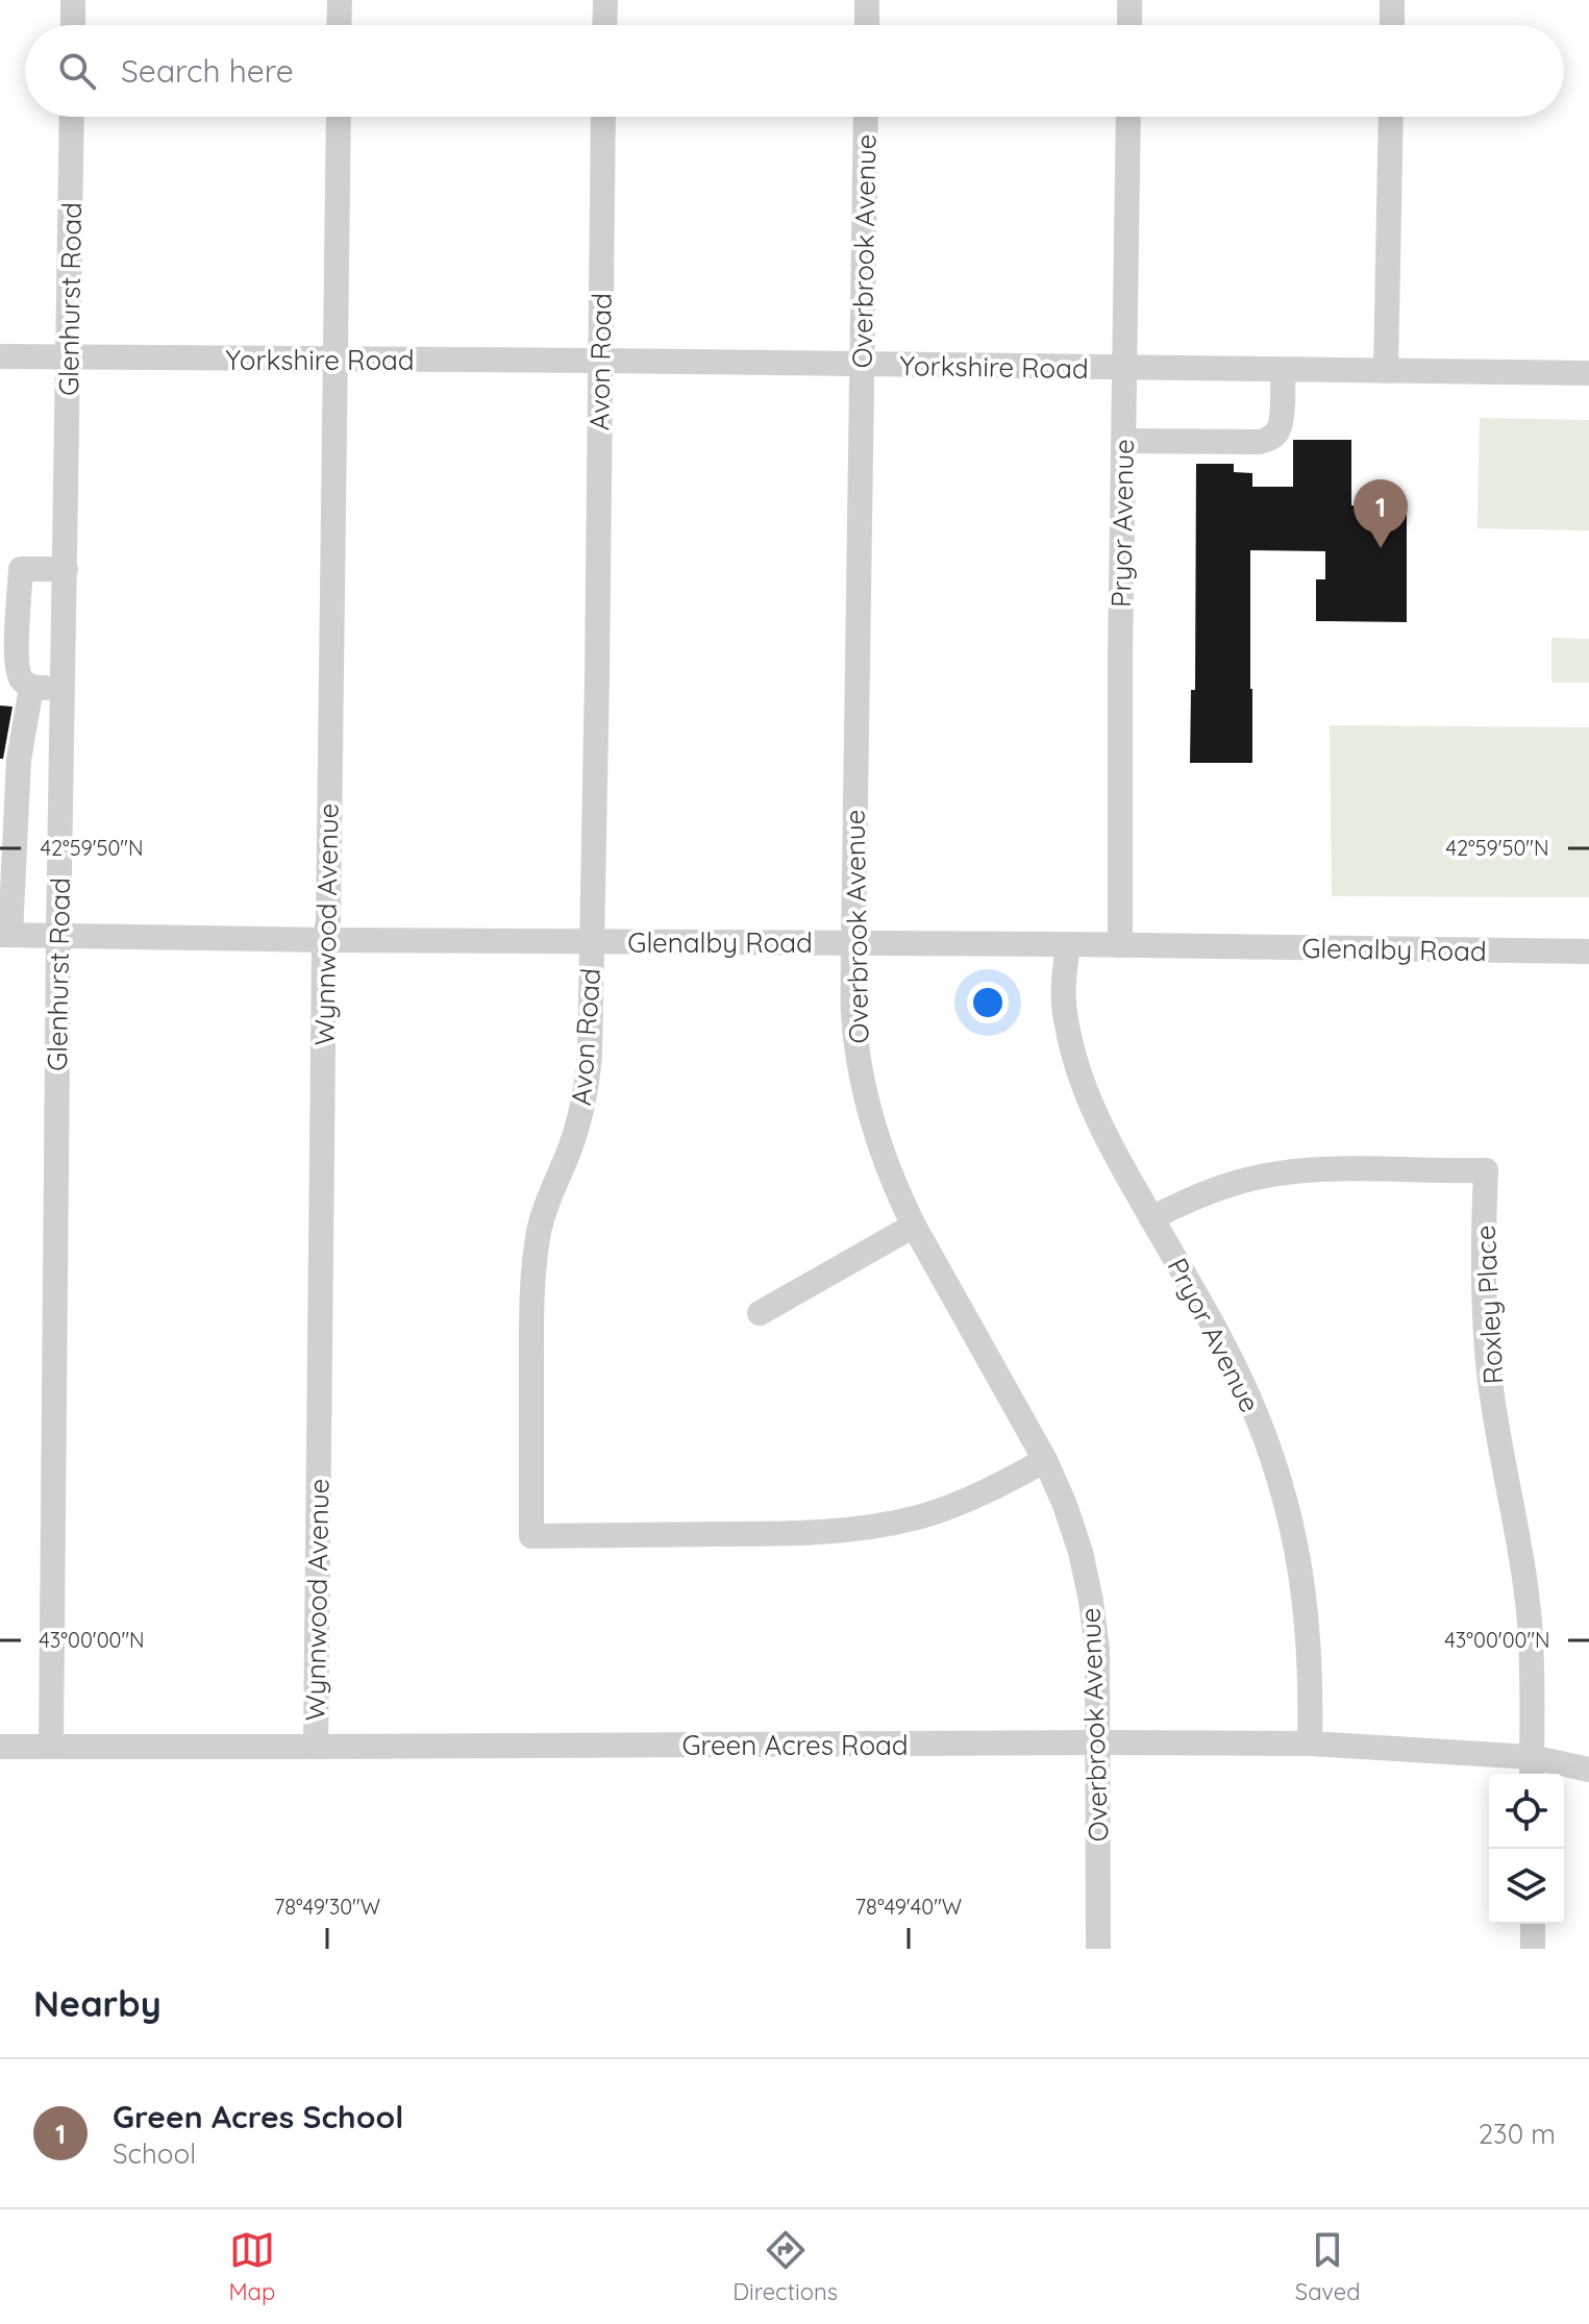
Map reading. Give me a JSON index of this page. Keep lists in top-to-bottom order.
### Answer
{
  "streets": {
    "street": [
      "Overbrook Avenue",
      "Glenhurst Road",
      "Yorkshire Road",
      "Avon Road",
      "Pryor Avenue",
      "Wynnwood Avenue",
      "Glenalby Road",
      "Roxley Place",
      "Green Acres Road"
    ]
  },
  "crossings": [
    ["Overbrook Avenue", "Yorkshire Road"],
    ["Overbrook Avenue", "Avon Road"],
    ["Overbrook Avenue", "Glenalby Road"],
    ["Overbrook Avenue", "Green Acres Road"],
    ["Glenhurst Road", "Yorkshire Road"],
    ["Glenhurst Road", "Glenalby Road"],
    ["Glenhurst Road", "Green Acres Road"],
    ["Yorkshire Road", "Avon Road"],
    ["Yorkshire Road", "Pryor Avenue"],
    ["Yorkshire Road", "Wynnwood Avenue"],
    ["Avon Road", "Glenalby Road"],
    ["Pryor Avenue", "Glenalby Road"],
    ["Pryor Avenue", "Roxley Place"],
    ["Pryor Avenue", "Green Acres Road"],
    ["Wynnwood Avenue", "Glenalby Road"],
    ["Wynnwood Avenue", "Green Acres Road"],
    ["Roxley Place", "Green Acres Road"]
  ],
  "page": {
    "search": "Search here",
    "pins": "1",
    "heading": "Nearby",
    "list": [
      {
        "mark": "1",
        "name": "Green Acres School",
        "note": "School",
        "value": "230 m"
      }
    ],
    "nav": ["Map", "Directions", "Saved"]
  },
  "coordinates": [
    "42°59'50\"N",
    "43°00'00\"N",
    "78°49'30\"W",
    "78°49'40\"W"
  ]
}
